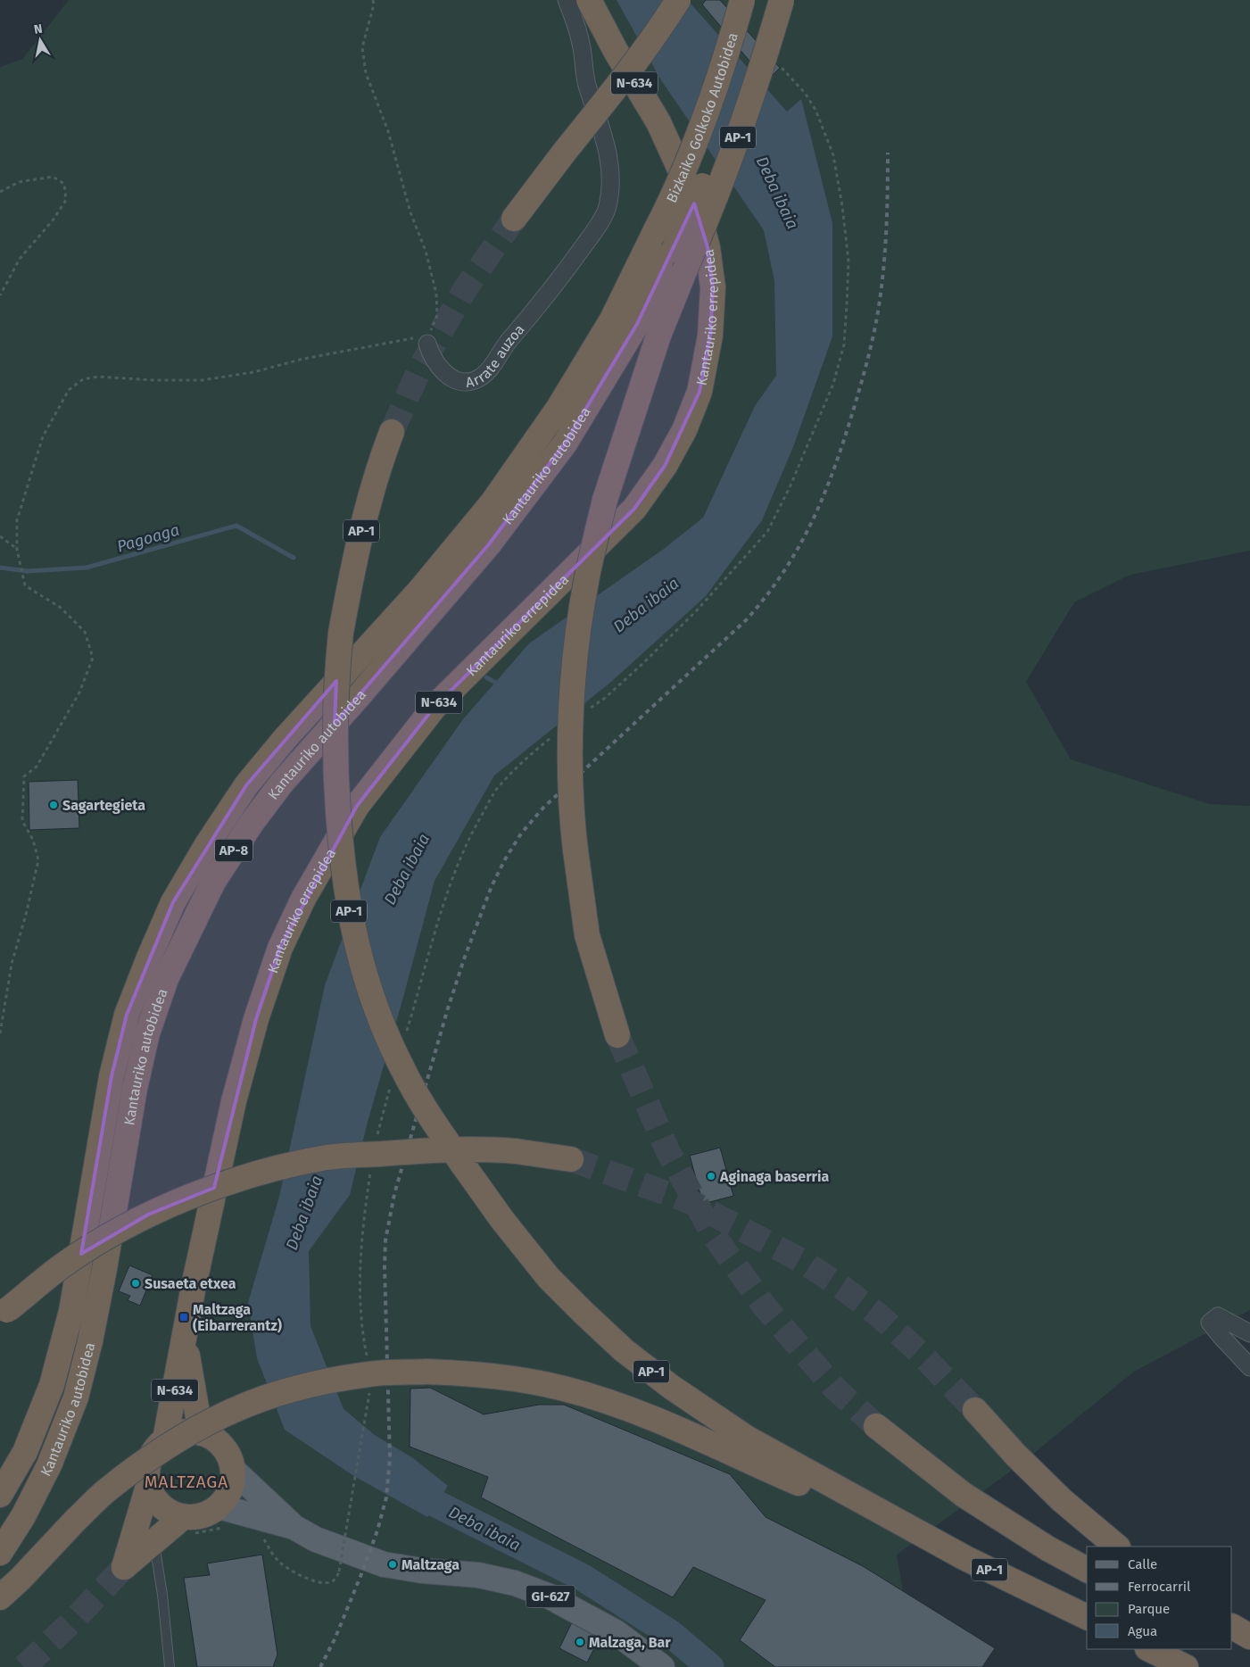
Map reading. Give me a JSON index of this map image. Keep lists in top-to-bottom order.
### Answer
{
  "streets": {
    "highway": [
      "N-634",
      "Bizkaiko Golkoko Autobidea",
      "AP-1",
      "Kantauriko errepidea",
      "Kantauriko autobidea",
      "AP-8"
    ],
    "main road": ["GI-627"],
    "street": ["Arrate auzoa"]
  },
  "crossings": [
    ["N-634", "Kantauriko errepidea"],
    ["N-634", "GI-627"],
    ["Bizkaiko Golkoko Autobidea", "Kantauriko autobidea"],
    ["Kantauriko errepidea", "GI-627"]
  ],
  "districts": ["MALTZAGA"],
  "water": ["Deba ibaia", "Pagoaga"],
  "places": {
    "other": [
      "Sagartegieta",
      "Aginaga baserria",
      "Susaeta etxea",
      "Maltzaga",
      "Malzaga, Bar"
    ],
    "transit": ["Maltzaga (Eibarrerantz)"]
  },
  "legend": [
    "Calle",
    "Ferrocarril",
    "Parque",
    "Agua"
  ],
  "north": "top"
}
